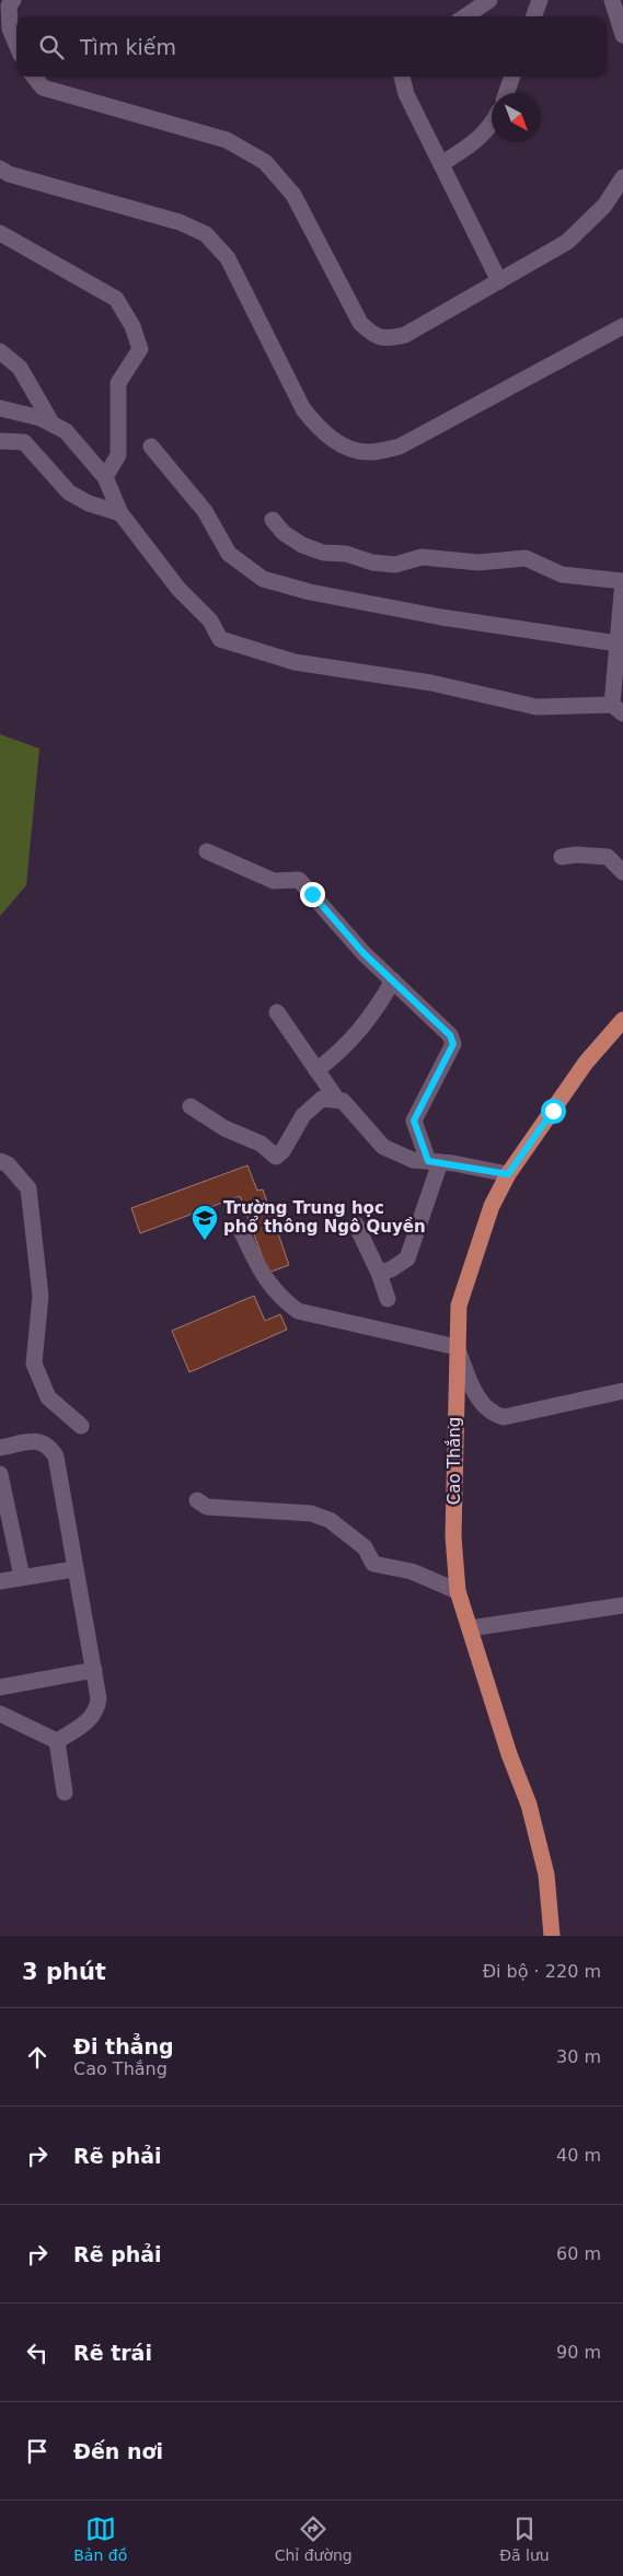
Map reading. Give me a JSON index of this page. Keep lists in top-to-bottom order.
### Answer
{
  "streets": {
    "main road": ["Cao Thắng"]
  },
  "places": {
    "school or university": ["Trường Trung học phổ thông Ngô Quyền"]
  },
  "north": "bottom right",
  "page": {
    "search": "Tìm kiếm",
    "heading": ["3 phút", "Đi bộ · 220 m"],
    "list": [
      ["Đi thẳng", "Cao Thắng", "30 m"],
      ["Rẽ phải", "40 m"],
      ["Rẽ phải", "60 m"],
      ["Rẽ trái", "90 m"],
      "Đến nơi"
    ],
    "nav": ["Bản đồ", "Chỉ đường", "Đã lưu"]
  }
}
